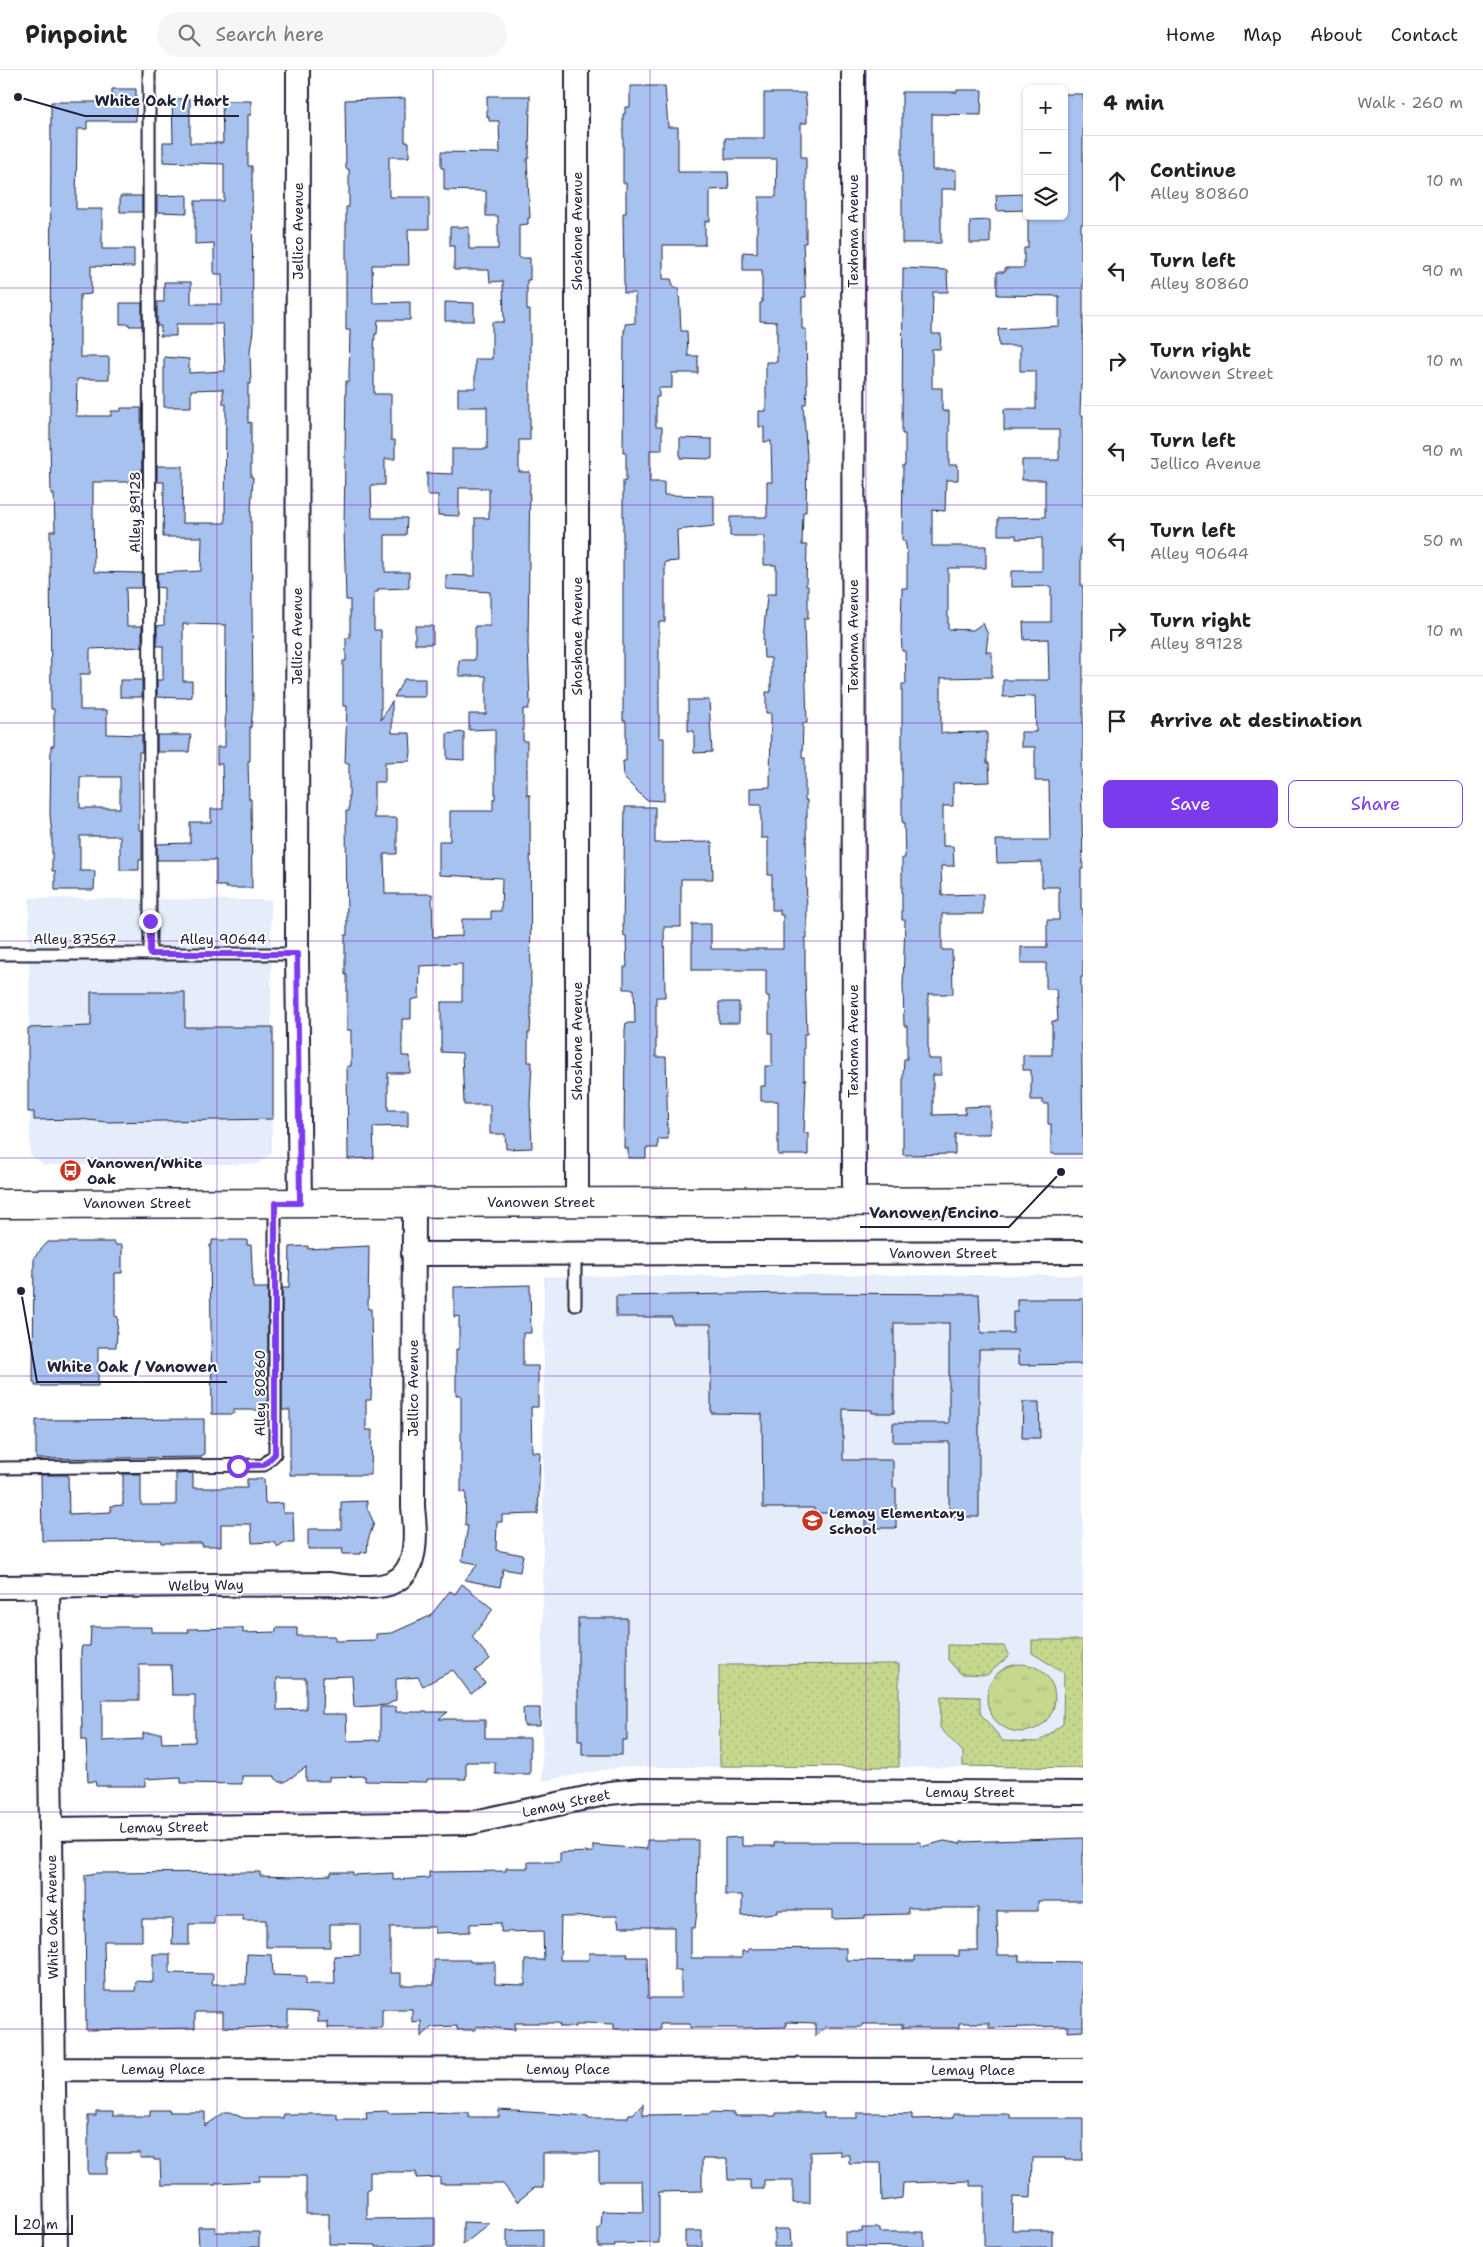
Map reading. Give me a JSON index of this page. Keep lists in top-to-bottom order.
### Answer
{
  "streets": {
    "main road": ["Vanowen Street"],
    "street": [
      "Jellico Avenue",
      "Shoshone Avenue",
      "Texhoma Avenue",
      "Welby Way",
      "Lemay Street",
      "White Oak Avenue",
      "Lemay Place"
    ],
    "lane": [
      "Alley 89128",
      "Alley 87567",
      "Alley 90644",
      "Alley 80860"
    ]
  },
  "crossings": [
    ["Jellico Avenue", "Alley 90644"],
    ["Jellico Avenue", "Vanowen Street"],
    ["Jellico Avenue", "Alley 80860"],
    ["Jellico Avenue", "Welby Way"],
    ["Shoshone Avenue", "Vanowen Street"],
    ["Texhoma Avenue", "Vanowen Street"],
    ["Alley 89128", "Alley 87567"],
    ["Alley 89128", "Alley 90644"],
    ["Alley 87567", "Alley 90644"],
    ["Vanowen Street", "Alley 80860"],
    ["Welby Way", "White Oak Avenue"],
    ["Lemay Street", "White Oak Avenue"],
    ["White Oak Avenue", "Lemay Place"]
  ],
  "places": {
    "other": ["White Oak / Hart", "Vanowen/Encino", "White Oak / Vanowen"],
    "bus stop": ["Vanowen/White Oak"],
    "school or university": ["Lemay Elementary School"]
  },
  "scale_bar": "20 m",
  "page": {
    "header": "Pinpoint",
    "search": "Search here",
    "nav": [
      "Home",
      "Map",
      "About",
      "Contact"
    ],
    "heading": ["4 min", "Walk · 260 m"],
    "map_buttons": ["+", "−"],
    "list": [
      ["Continue", "Alley 80860", "10 m"],
      ["Turn left", "Alley 80860", "90 m"],
      ["Turn right", "Vanowen Street", "10 m"],
      ["Turn left", "Jellico Avenue", "90 m"],
      ["Turn left", "Alley 90644", "50 m"],
      ["Turn right", "Alley 89128", "10 m"],
      "Arrive at destination"
    ],
    "buttons": ["Save", "Share"],
    "scale": "20 m"
  }
}
